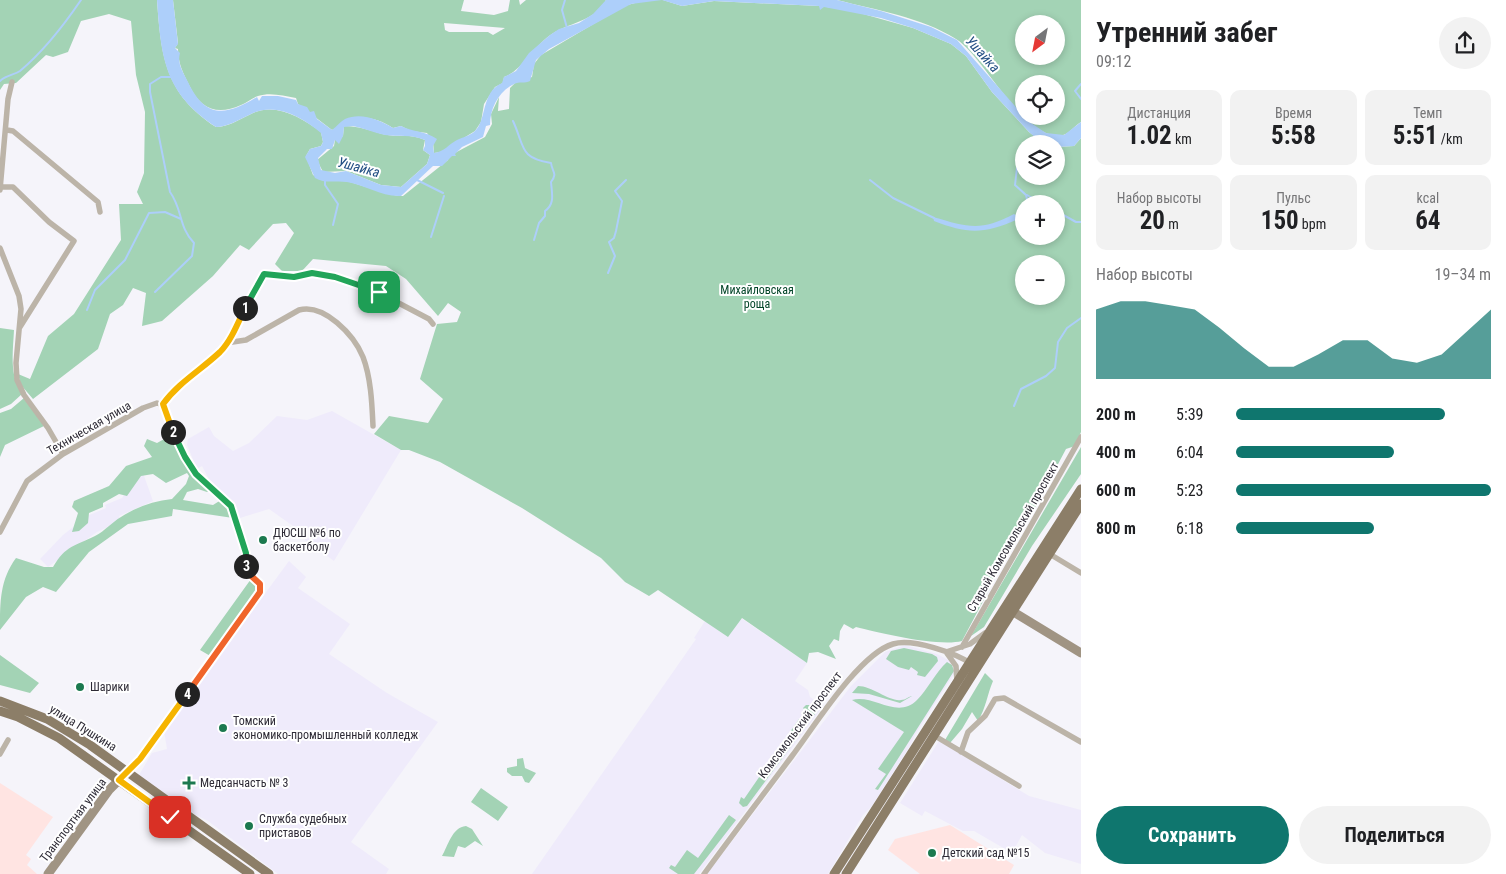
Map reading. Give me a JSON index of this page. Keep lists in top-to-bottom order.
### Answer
{
  "streets": {
    "main road": ["улица Пушкина"],
    "street": [
      "Техническая улица",
      "Старый Комсомольский проспект",
      "Комсомольский проспект",
      "Транспортная улица"
    ]
  },
  "crossings": [
    ["улица Пушкина", "Транспортная улица"]
  ],
  "water": ["Ушайка"],
  "parks": ["Михайловская роща"],
  "places": {
    "other": [
      "ДЮСШ №6 по баскетболу",
      "Шарики",
      "Томский экономико-промышленный колледж",
      "Служба судебных приставов",
      "Детский сад №15"
    ],
    "health": ["Медсанчасть № 3"]
  },
  "north": "bottom left",
  "page": {
    "heading": ["Утренний забег", "09:12"],
    "map_buttons": ["+", "−"],
    "stats": [
      ["Дистанция", "1.02 km"],
      ["Время", "5:58"],
      ["Темп", "5:51 /km"],
      ["Набор высоты", "20 m"],
      ["Пульс", "150 bpm"],
      ["kcal", "64"]
    ],
    "chart": ["Набор высоты", "19–34 m"],
    "pins": [
      "1",
      "2",
      "3",
      "4"
    ],
    "list": [
      {
        "name": "200 m",
        "note": "5:39"
      },
      {
        "name": "400 m",
        "note": "6:04"
      },
      {
        "name": "600 m",
        "note": "5:23"
      },
      {
        "name": "800 m",
        "note": "6:18"
      }
    ],
    "buttons": ["Сохранить", "Поделиться"]
  }
}
